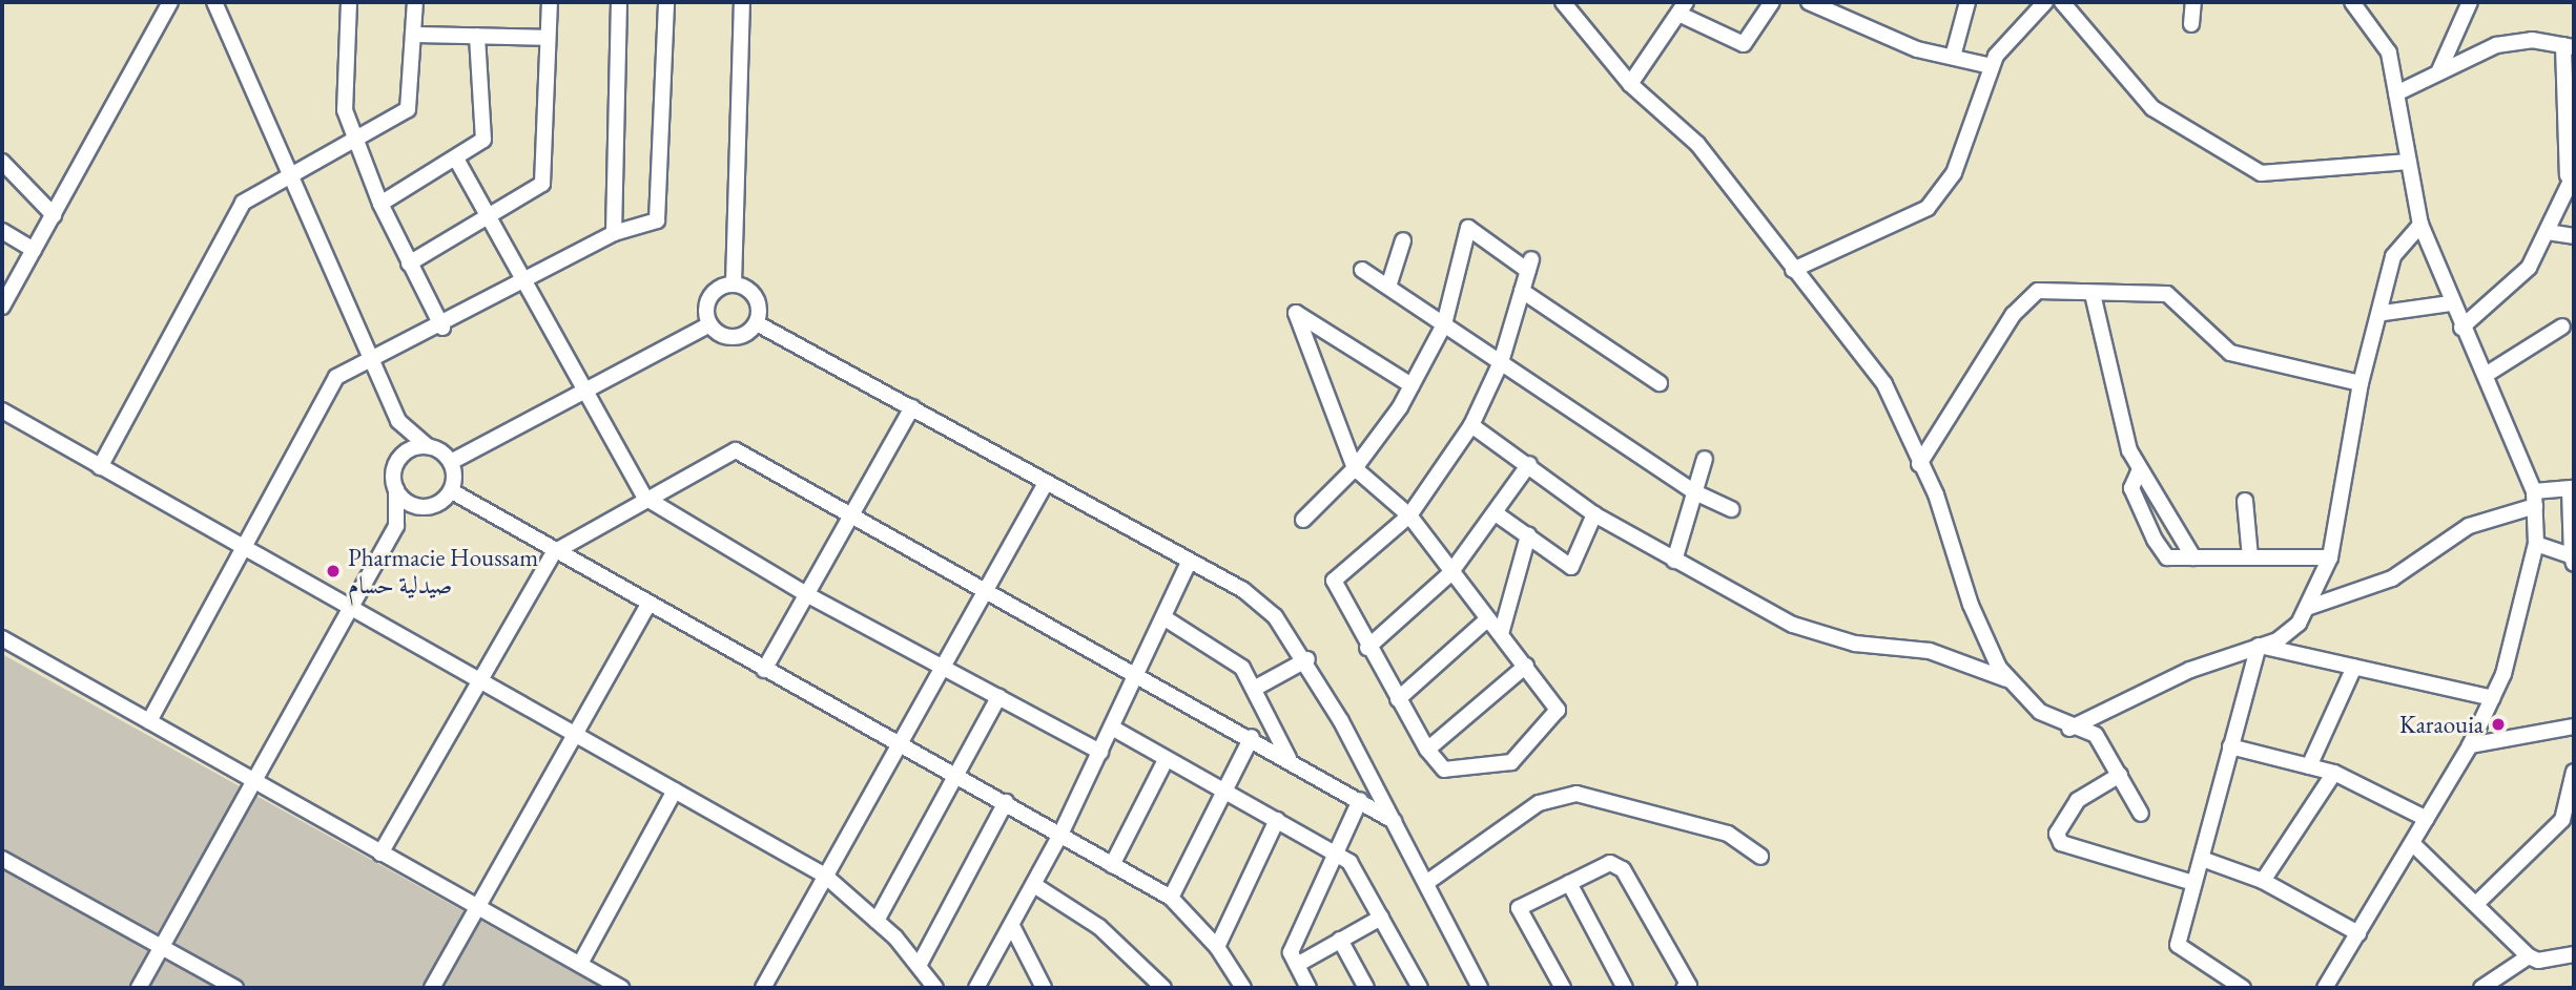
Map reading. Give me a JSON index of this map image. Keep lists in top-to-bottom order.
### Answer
{
  "places": ["Pharmacie Houssam صيدلية حسام", "Karaouia"]
}
